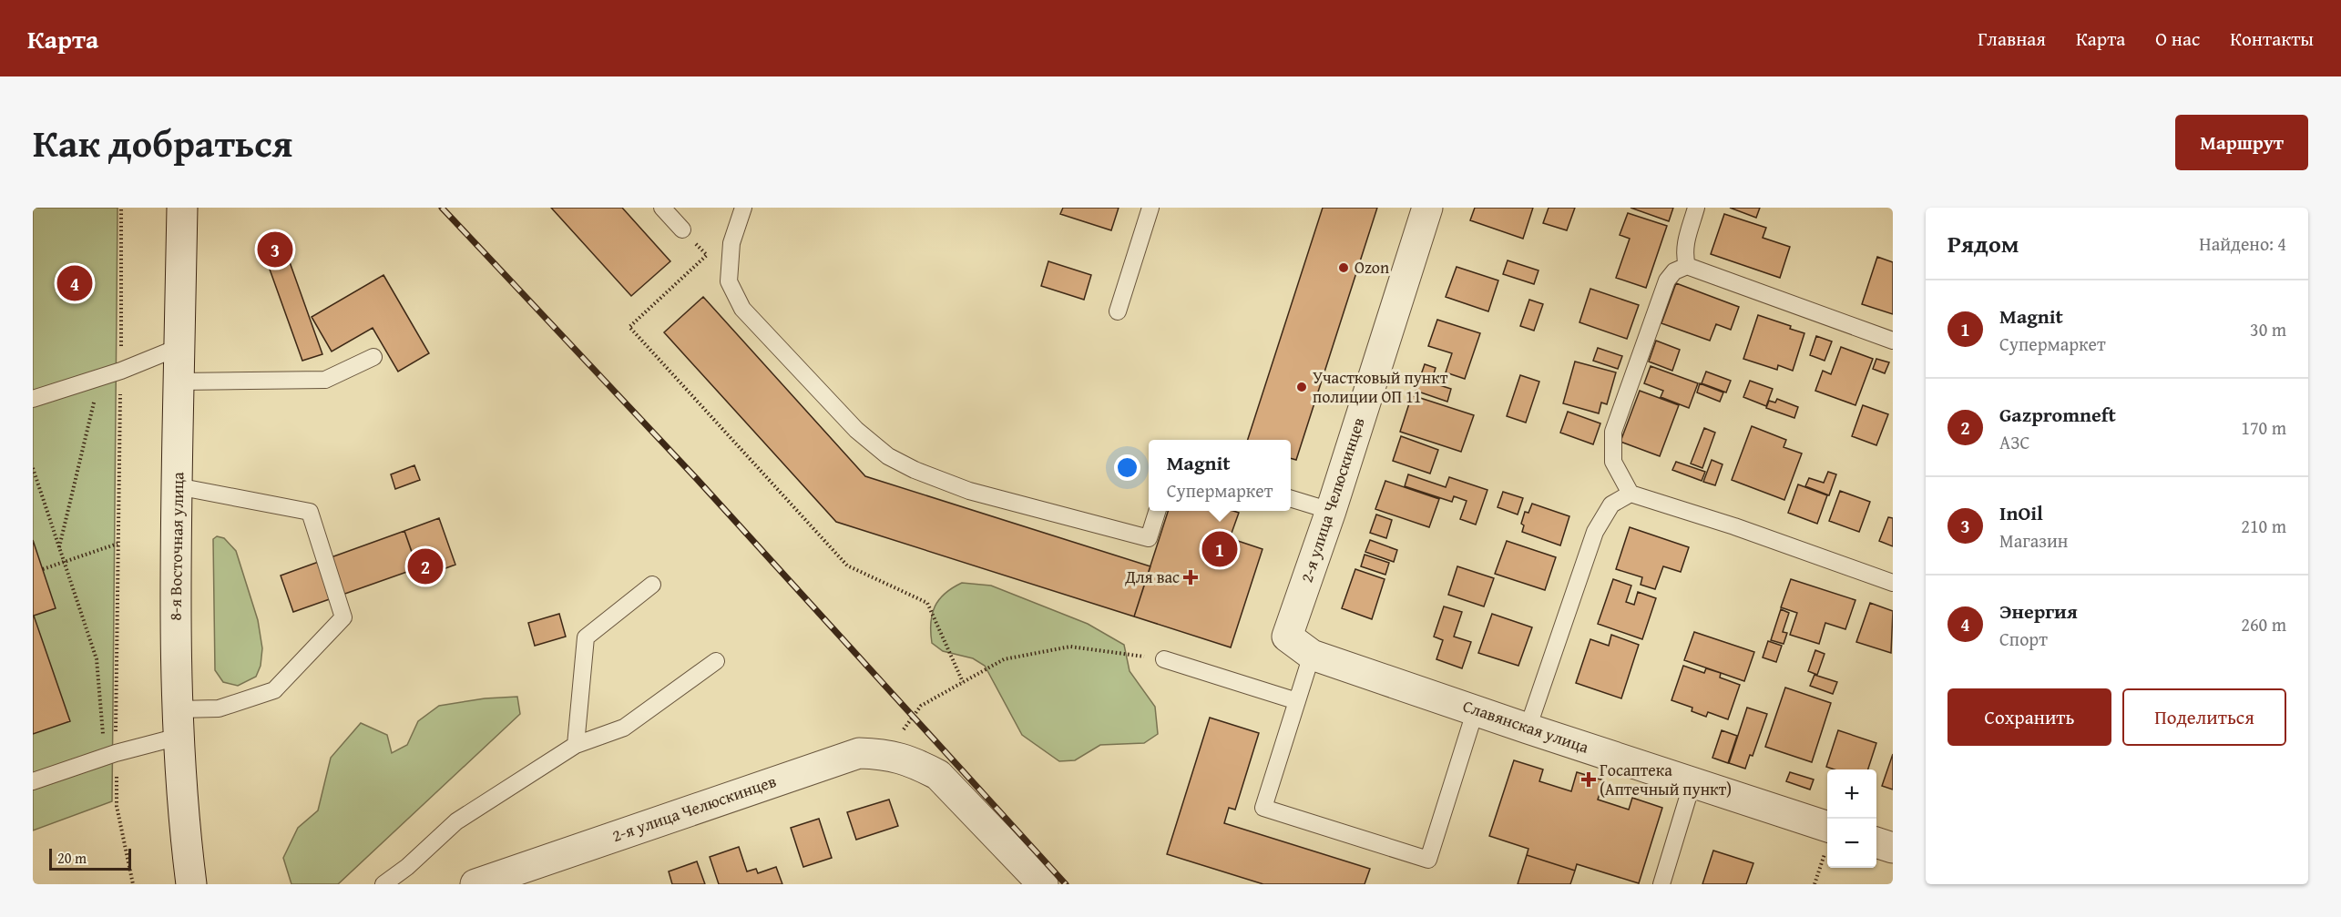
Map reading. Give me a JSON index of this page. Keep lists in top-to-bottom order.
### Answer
{
  "streets": {
    "street": ["2-я улица Челюскинцев", "8-я Восточная улица", "Славянская улица"]
  },
  "crossings": [
    ["2-я улица Челюскинцев", "Славянская улица"]
  ],
  "places": {
    "other": ["Ozon", "Участковый пункт полиции ОП 11"],
    "health": ["Для вас", "Госаптека (Аптечный пункт)"]
  },
  "scale_bar": "20 m",
  "page": {
    "header": "Карта",
    "nav": [
      "Главная",
      "Карта",
      "О нас",
      "Контакты"
    ],
    "title": "Как добраться",
    "buttons": [
      "Маршрут",
      ["Сохранить", "Поделиться"]
    ],
    "heading": ["Рядом", "Найдено: 4"],
    "pins": [
      "3",
      "4",
      "1",
      "2"
    ],
    "list": [
      {
        "mark": "1",
        "name": "Magnit",
        "note": "Супермаркет",
        "value": "30 m"
      },
      {
        "mark": "2",
        "name": "Gazpromneft",
        "note": "АЗС",
        "value": "170 m"
      },
      {
        "mark": "3",
        "name": "InOil",
        "note": "Магазин",
        "value": "210 m"
      },
      {
        "mark": "4",
        "name": "Энергия",
        "note": "Спорт",
        "value": "260 m"
      }
    ],
    "popup": ["Magnit", "Супермаркет"],
    "map_buttons": ["+", "−"],
    "scale": "20 m"
  }
}
